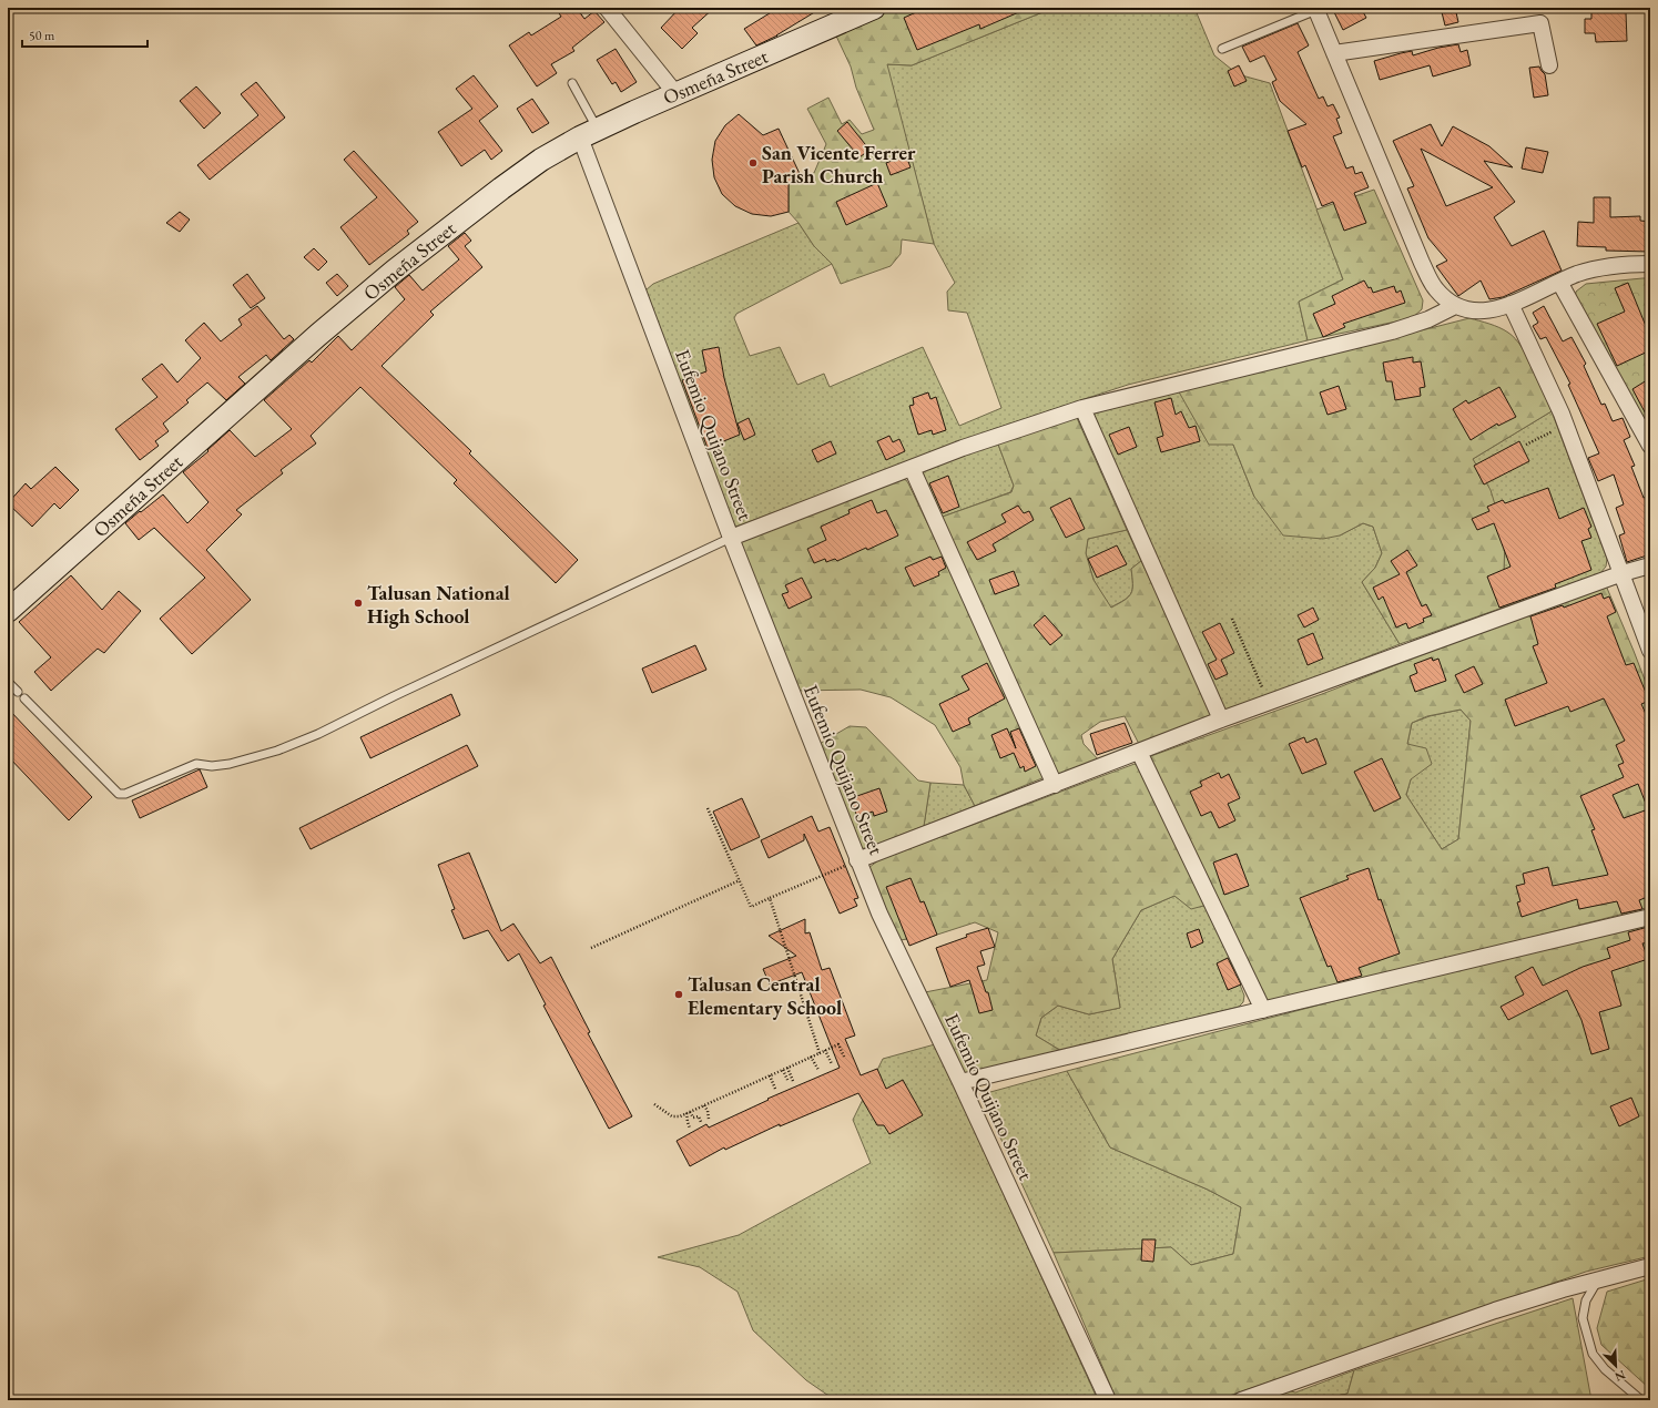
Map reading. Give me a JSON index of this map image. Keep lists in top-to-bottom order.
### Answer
{
  "streets": {
    "main road": ["Osmeña Street"],
    "street": ["Eufemio Quijano Street"]
  },
  "crossings": [
    ["Osmeña Street", "Eufemio Quijano Street"]
  ],
  "places": ["San Vicente Ferrer Parish Church", "Talusan National High School", "Talusan Central Elementary School"],
  "scale_bar": "50 m",
  "north": "bottom right"
}
